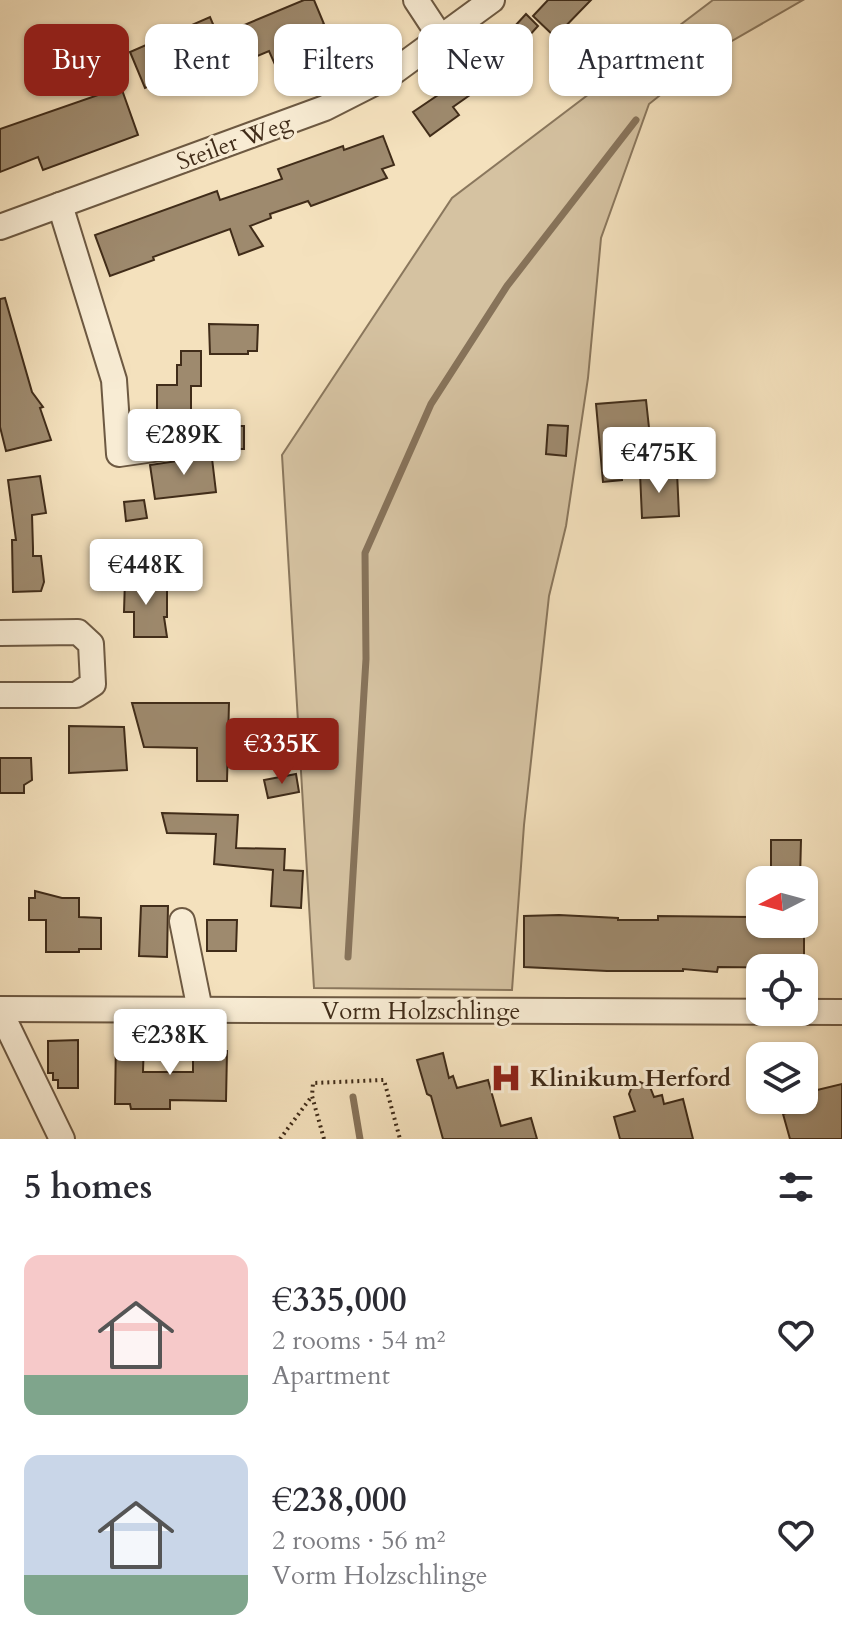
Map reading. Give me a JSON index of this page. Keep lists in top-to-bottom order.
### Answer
{
  "streets": {
    "street": ["Steiler Weg", "Vorm Holzschlinge"]
  },
  "places": {
    "hospital": ["Klinikum Herford"]
  },
  "north": "left",
  "page": {
    "chip": [
      "Buy",
      "Rent",
      "Filters",
      "New",
      "Apartment"
    ],
    "price": [
      "€289K",
      "€475K",
      "€448K",
      "€335K",
      "€238K"
    ],
    "heading": "5 homes",
    "list": [
      {
        "name": "€335,000",
        "note": "2 rooms · 54 m² · Apartment"
      },
      {
        "name": "€238,000",
        "note": "2 rooms · 56 m² · Vorm Holzschlinge"
      }
    ]
  }
}
